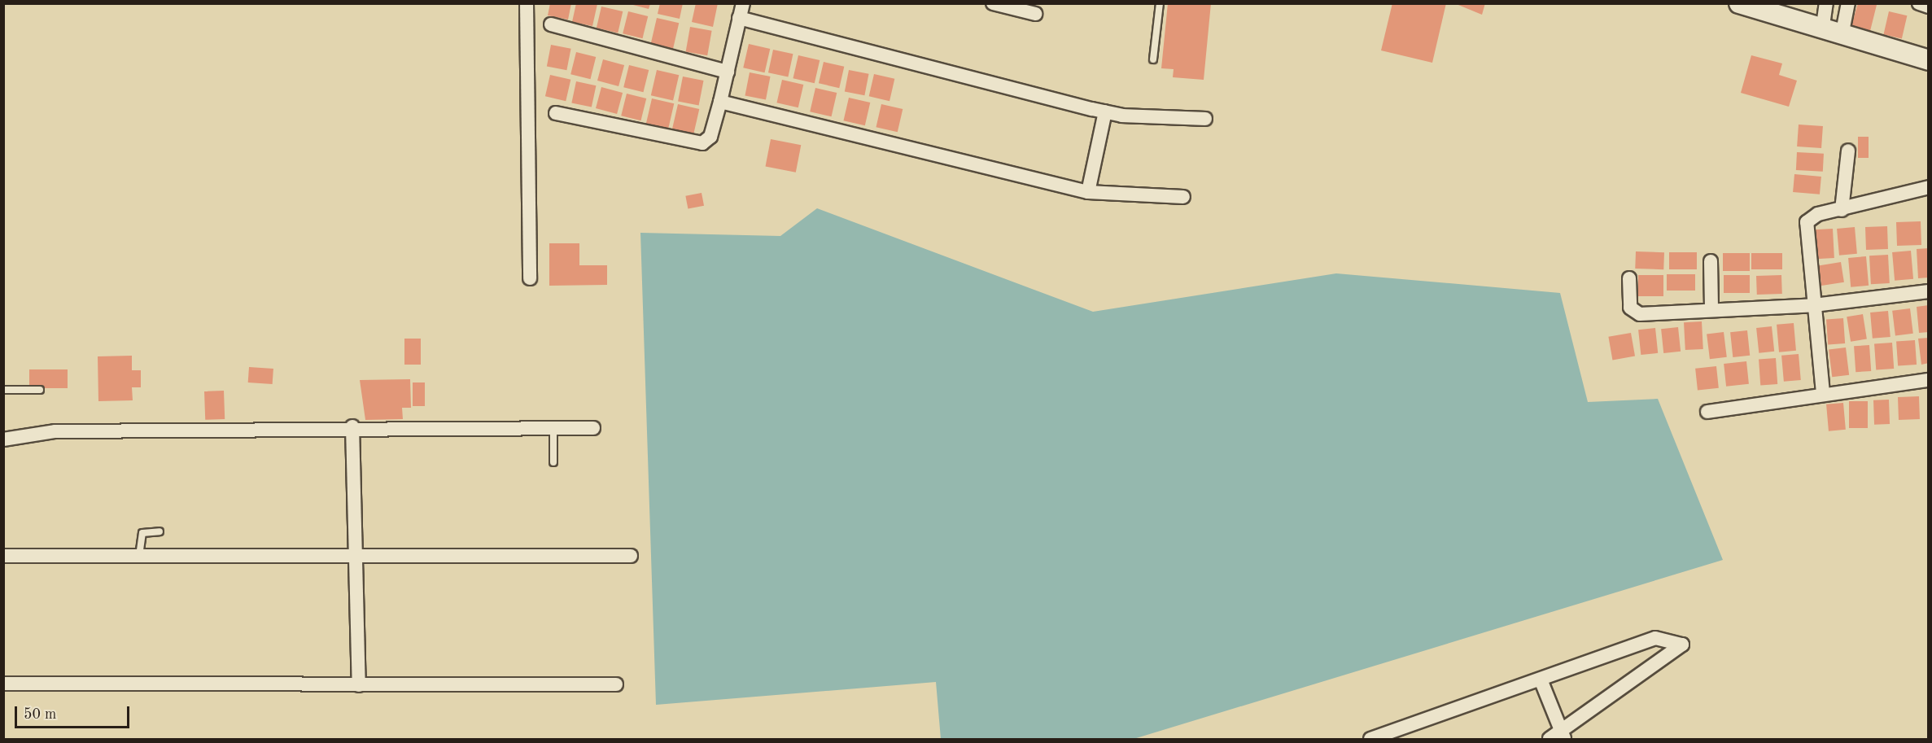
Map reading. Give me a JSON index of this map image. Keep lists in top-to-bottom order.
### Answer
{
  "scale_bar": "50 m"
}
